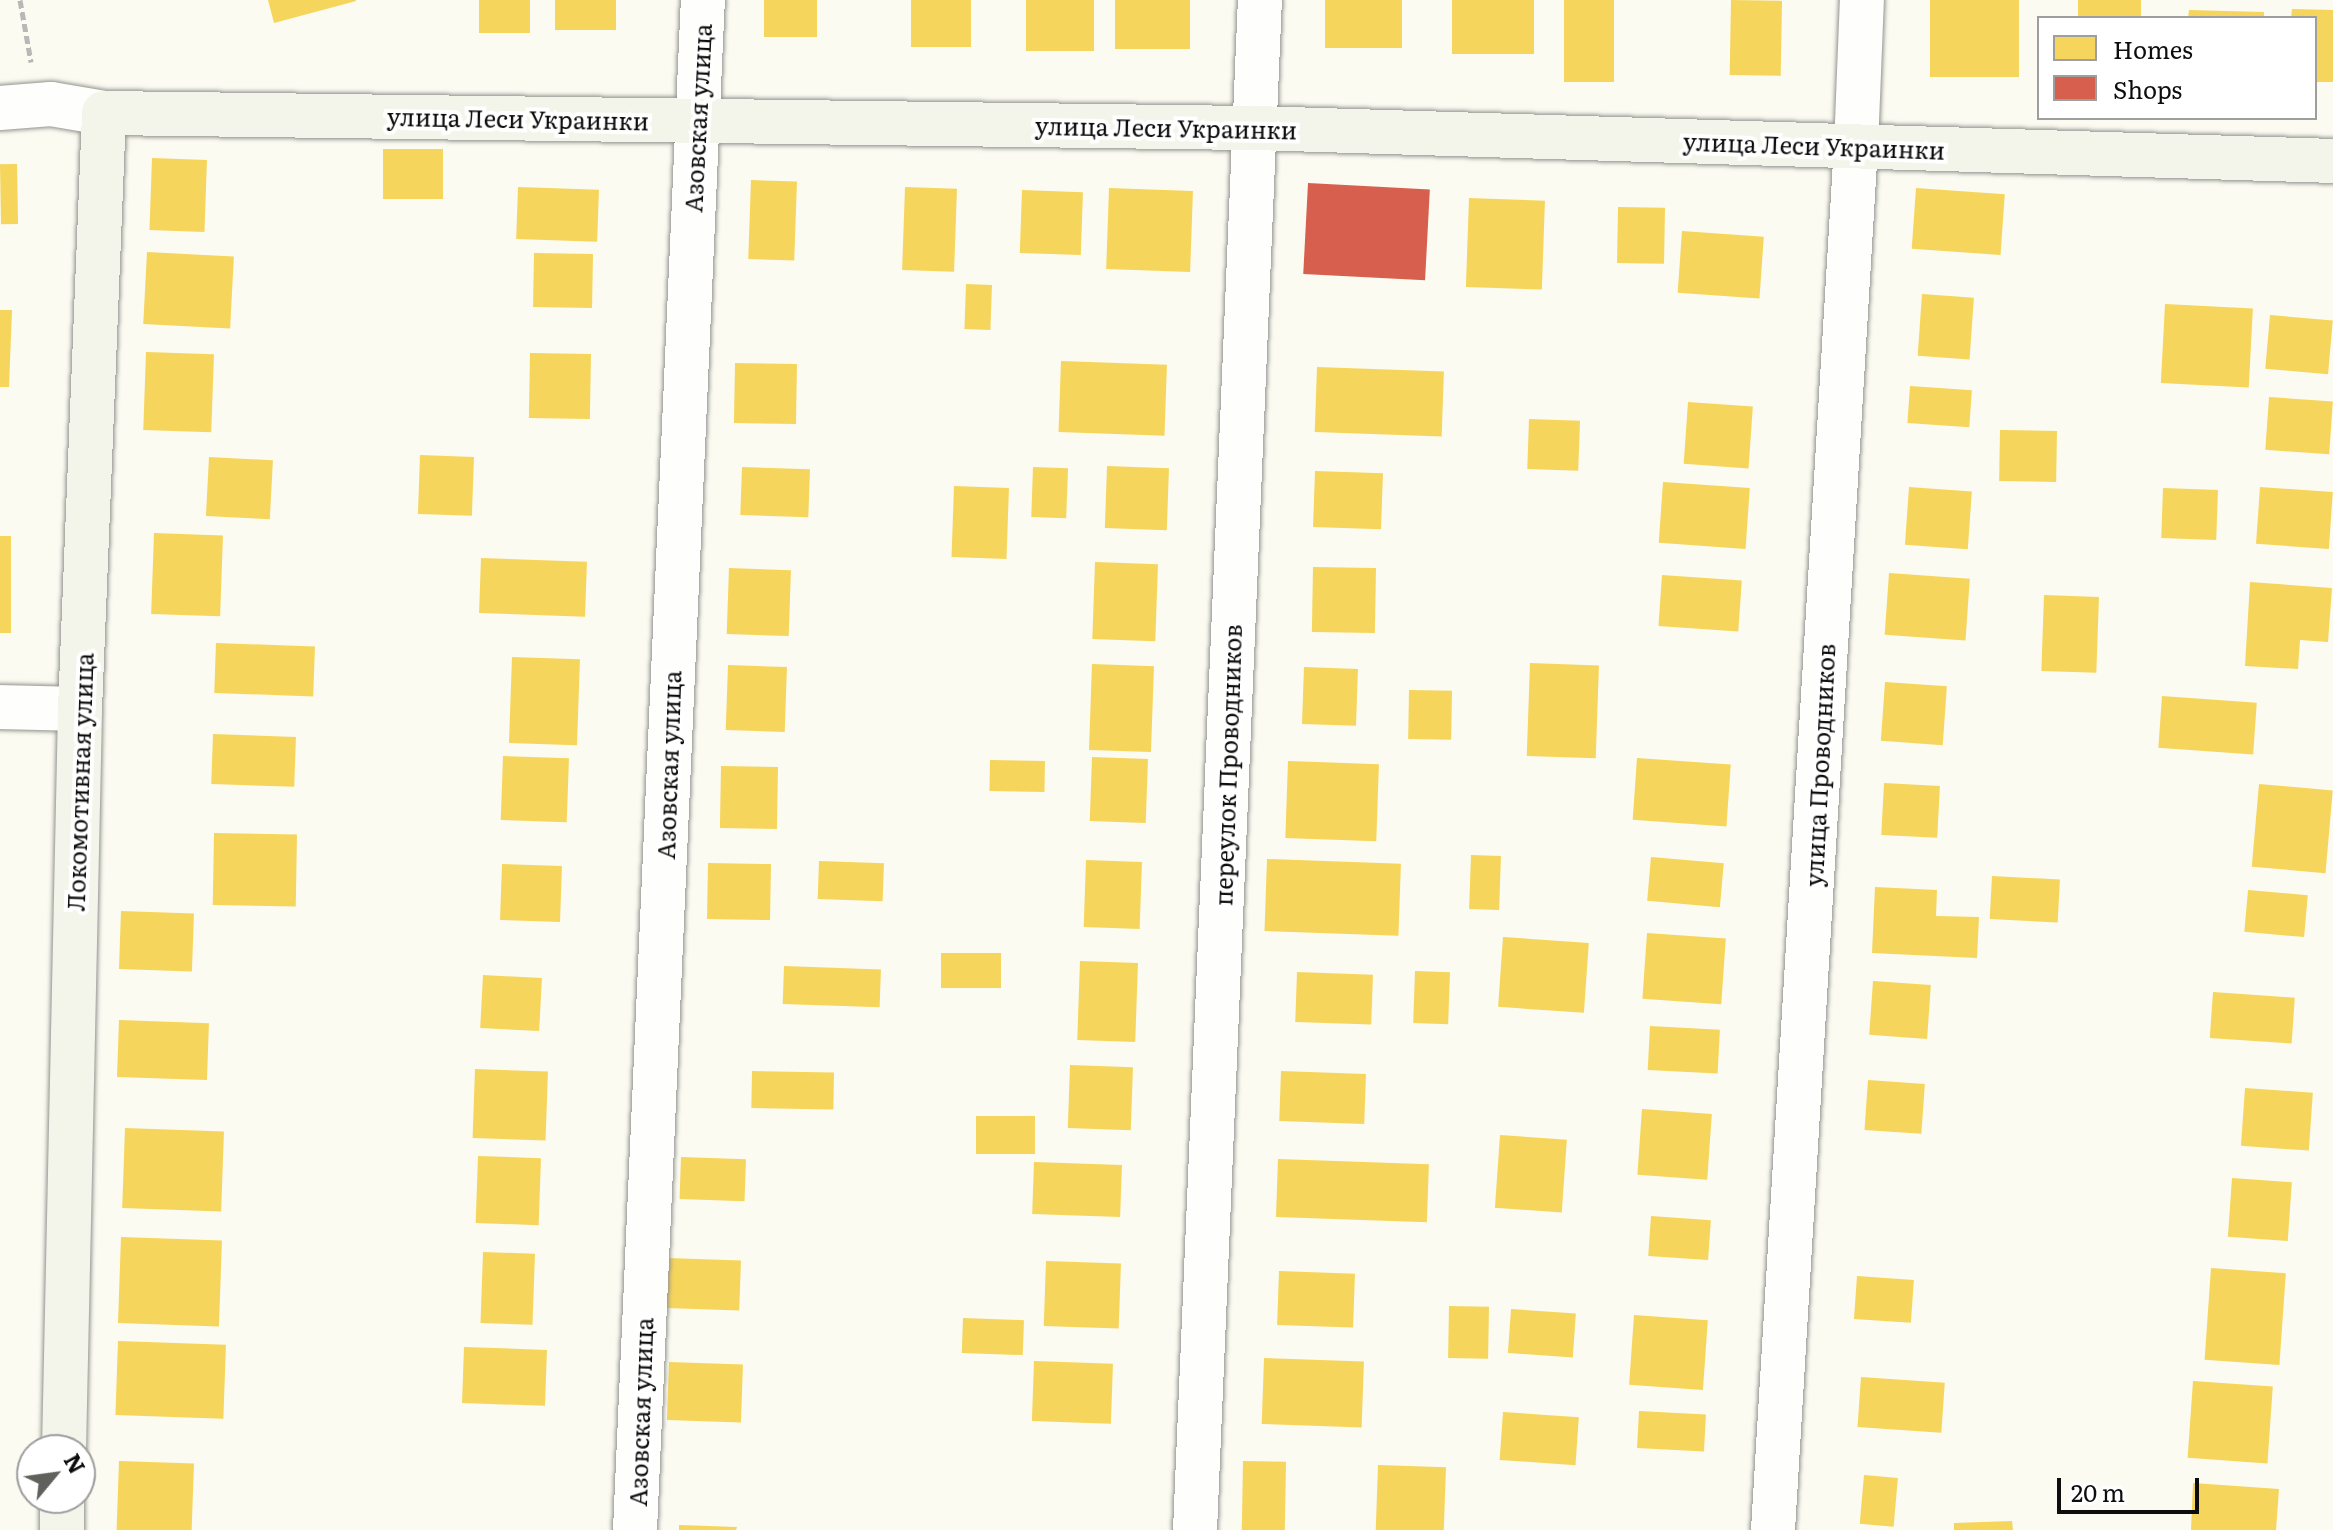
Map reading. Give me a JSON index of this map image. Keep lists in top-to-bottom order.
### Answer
{
  "streets": {
    "main road": ["улица Леси Украинки", "Локомотивная улица"],
    "street": ["Азовская улица", "переулок Проводников", "улица Проводников"]
  },
  "crossings": [
    ["улица Леси Украинки", "Азовская улица"],
    ["улица Леси Украинки", "переулок Проводников"],
    ["улица Леси Украинки", "улица Проводников"],
    ["улица Леси Украинки", "Локомотивная улица"]
  ],
  "legend": ["Homes", "Shops"],
  "scale_bar": "20 m",
  "north": "top right"
}
